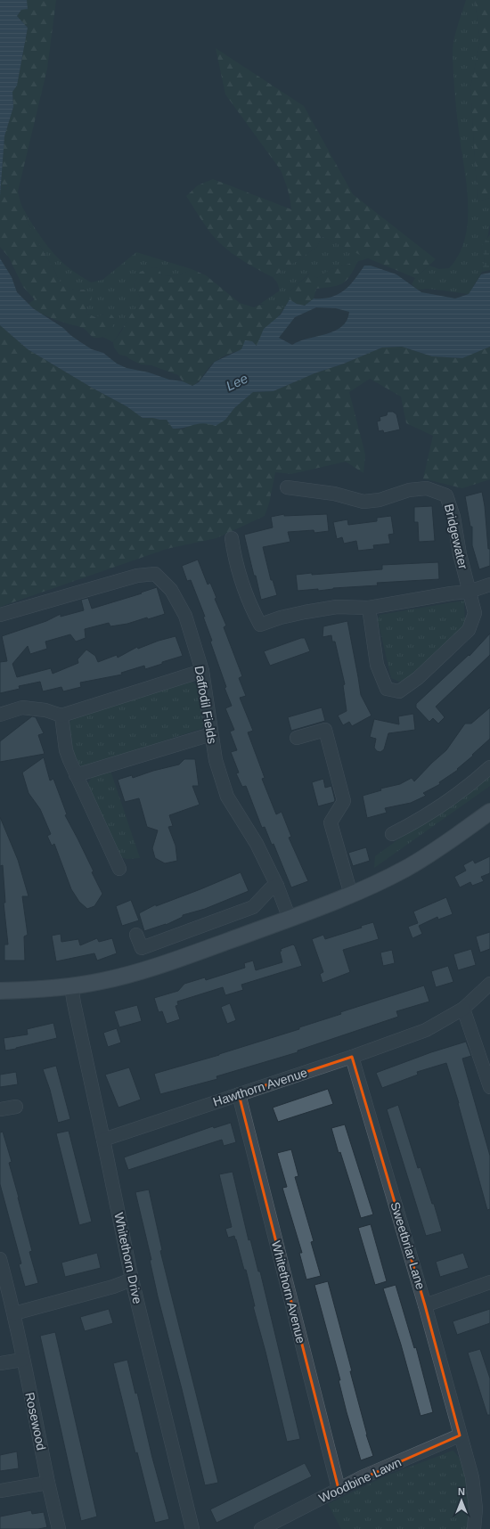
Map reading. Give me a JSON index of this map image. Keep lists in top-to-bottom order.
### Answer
{
  "streets": {
    "street": [
      "Bridgewater",
      "Daffodil Fields",
      "Hawthorn Avenue",
      "Sweetbriar Lane",
      "Whitethorn Drive",
      "Whitethorn Avenue",
      "Rosewood",
      "Woodbine Lawn"
    ]
  },
  "crossings": [
    ["Hawthorn Avenue", "Sweetbriar Lane"],
    ["Hawthorn Avenue", "Whitethorn Drive"],
    ["Hawthorn Avenue", "Whitethorn Avenue"],
    ["Sweetbriar Lane", "Woodbine Lawn"],
    ["Whitethorn Avenue", "Woodbine Lawn"]
  ],
  "water": ["Lee"],
  "north": "top"
}
